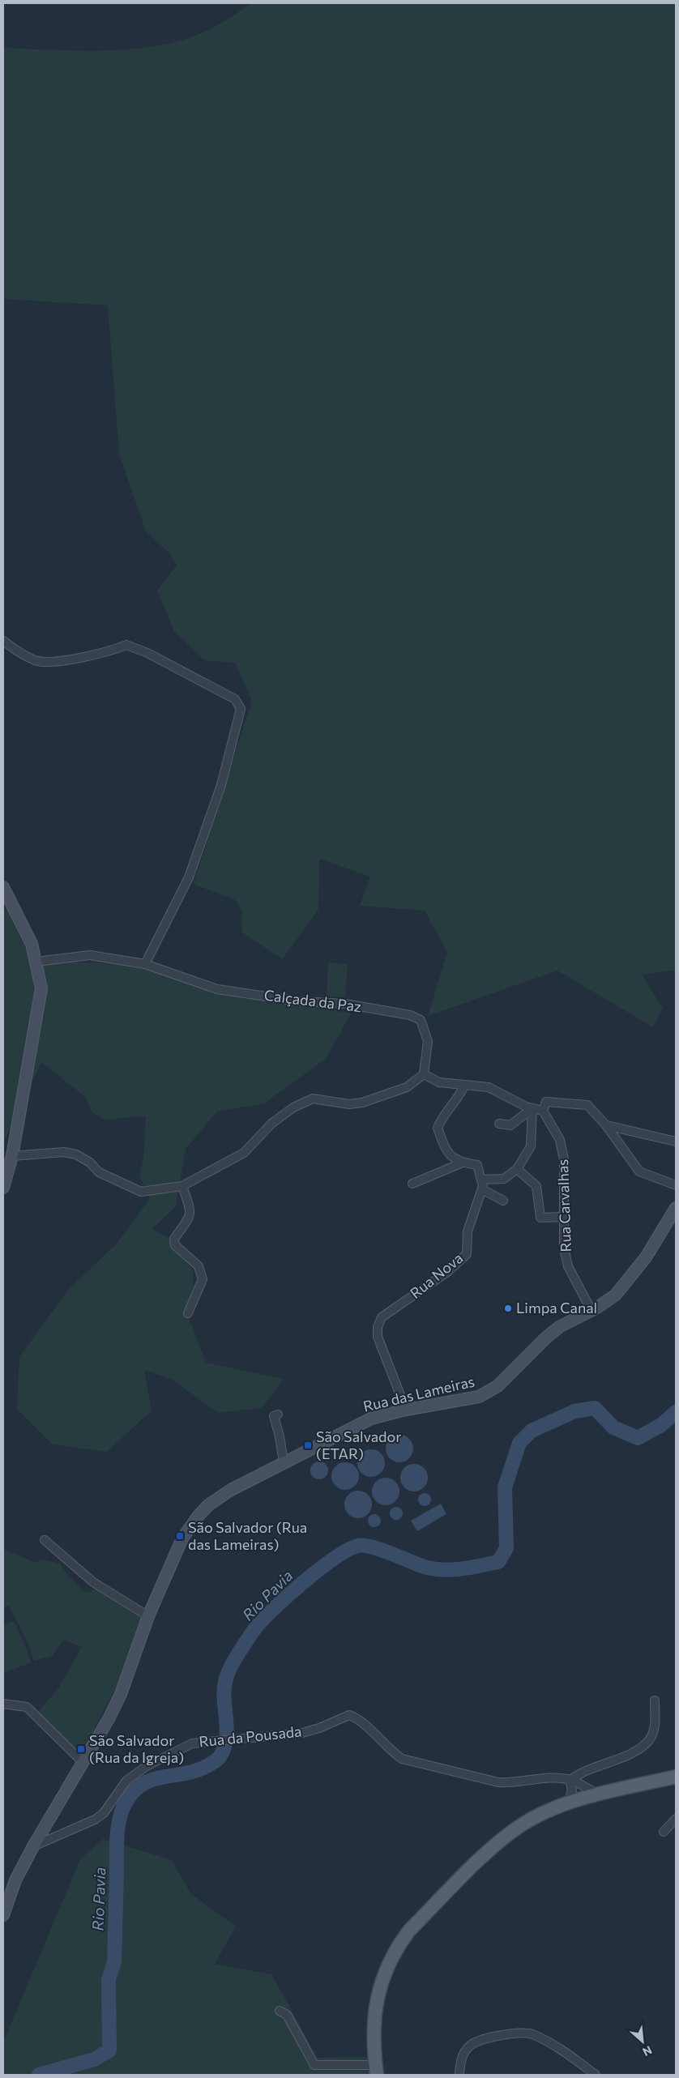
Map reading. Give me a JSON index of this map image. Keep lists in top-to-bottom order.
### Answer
{
  "streets": {
    "street": [
      "Calçada da Paz",
      "Rua Carvalhas",
      "Rua Nova",
      "Rua das Lameiras",
      "Rua da Pousada"
    ]
  },
  "crossings": [
    ["Rua Carvalhas", "Rua das Lameiras"],
    ["Rua Nova", "Rua das Lameiras"],
    ["Rua das Lameiras", "Rua da Pousada"]
  ],
  "water": ["Rio Pavia"],
  "places": {
    "other": ["Limpa Canal"],
    "transit": ["São Salvador (ETAR)", "São Salvador (Rua das Lameiras)", "São Salvador (Rua da Igreja)"]
  },
  "north": "bottom right"
}
